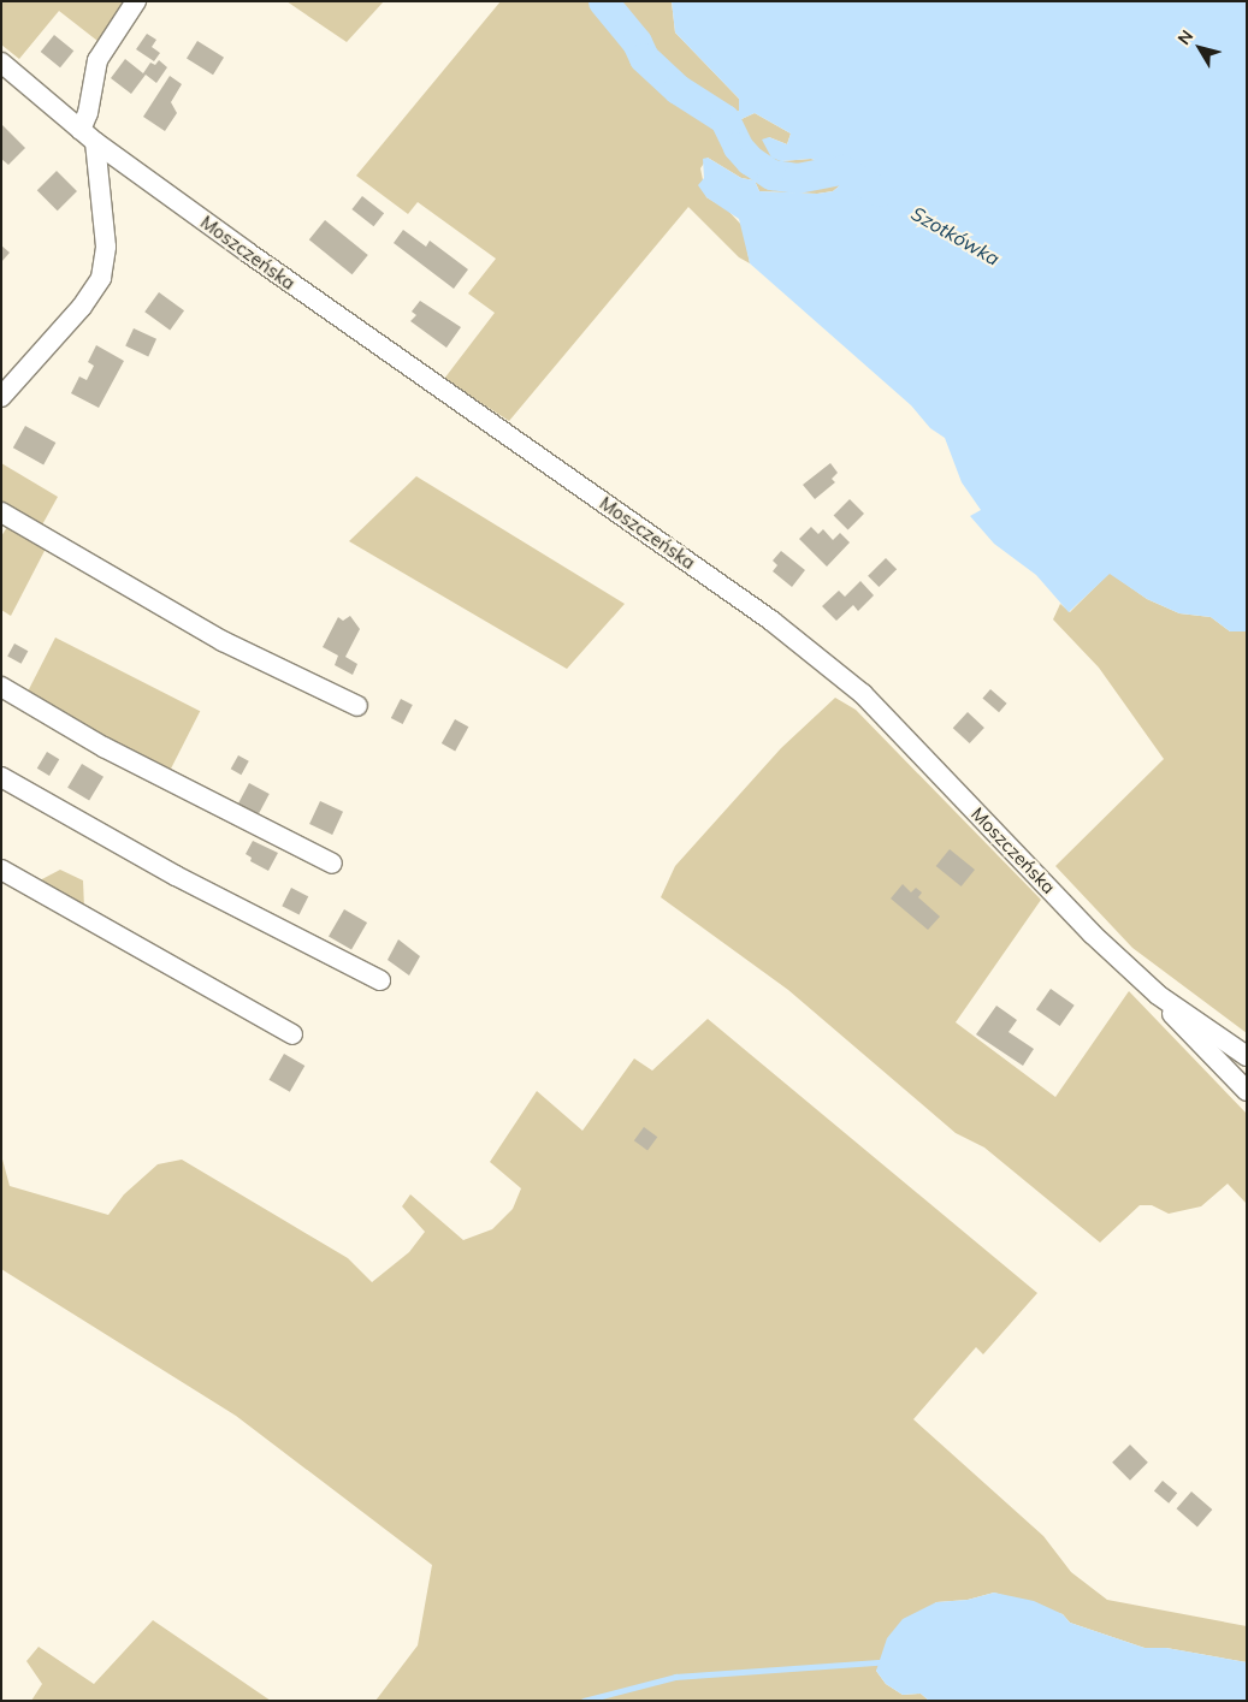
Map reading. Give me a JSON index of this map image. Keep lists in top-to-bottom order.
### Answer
{
  "streets": {
    "street": ["Moszczeńska"]
  },
  "water": ["Szotkówka"],
  "north": "top left"
}
